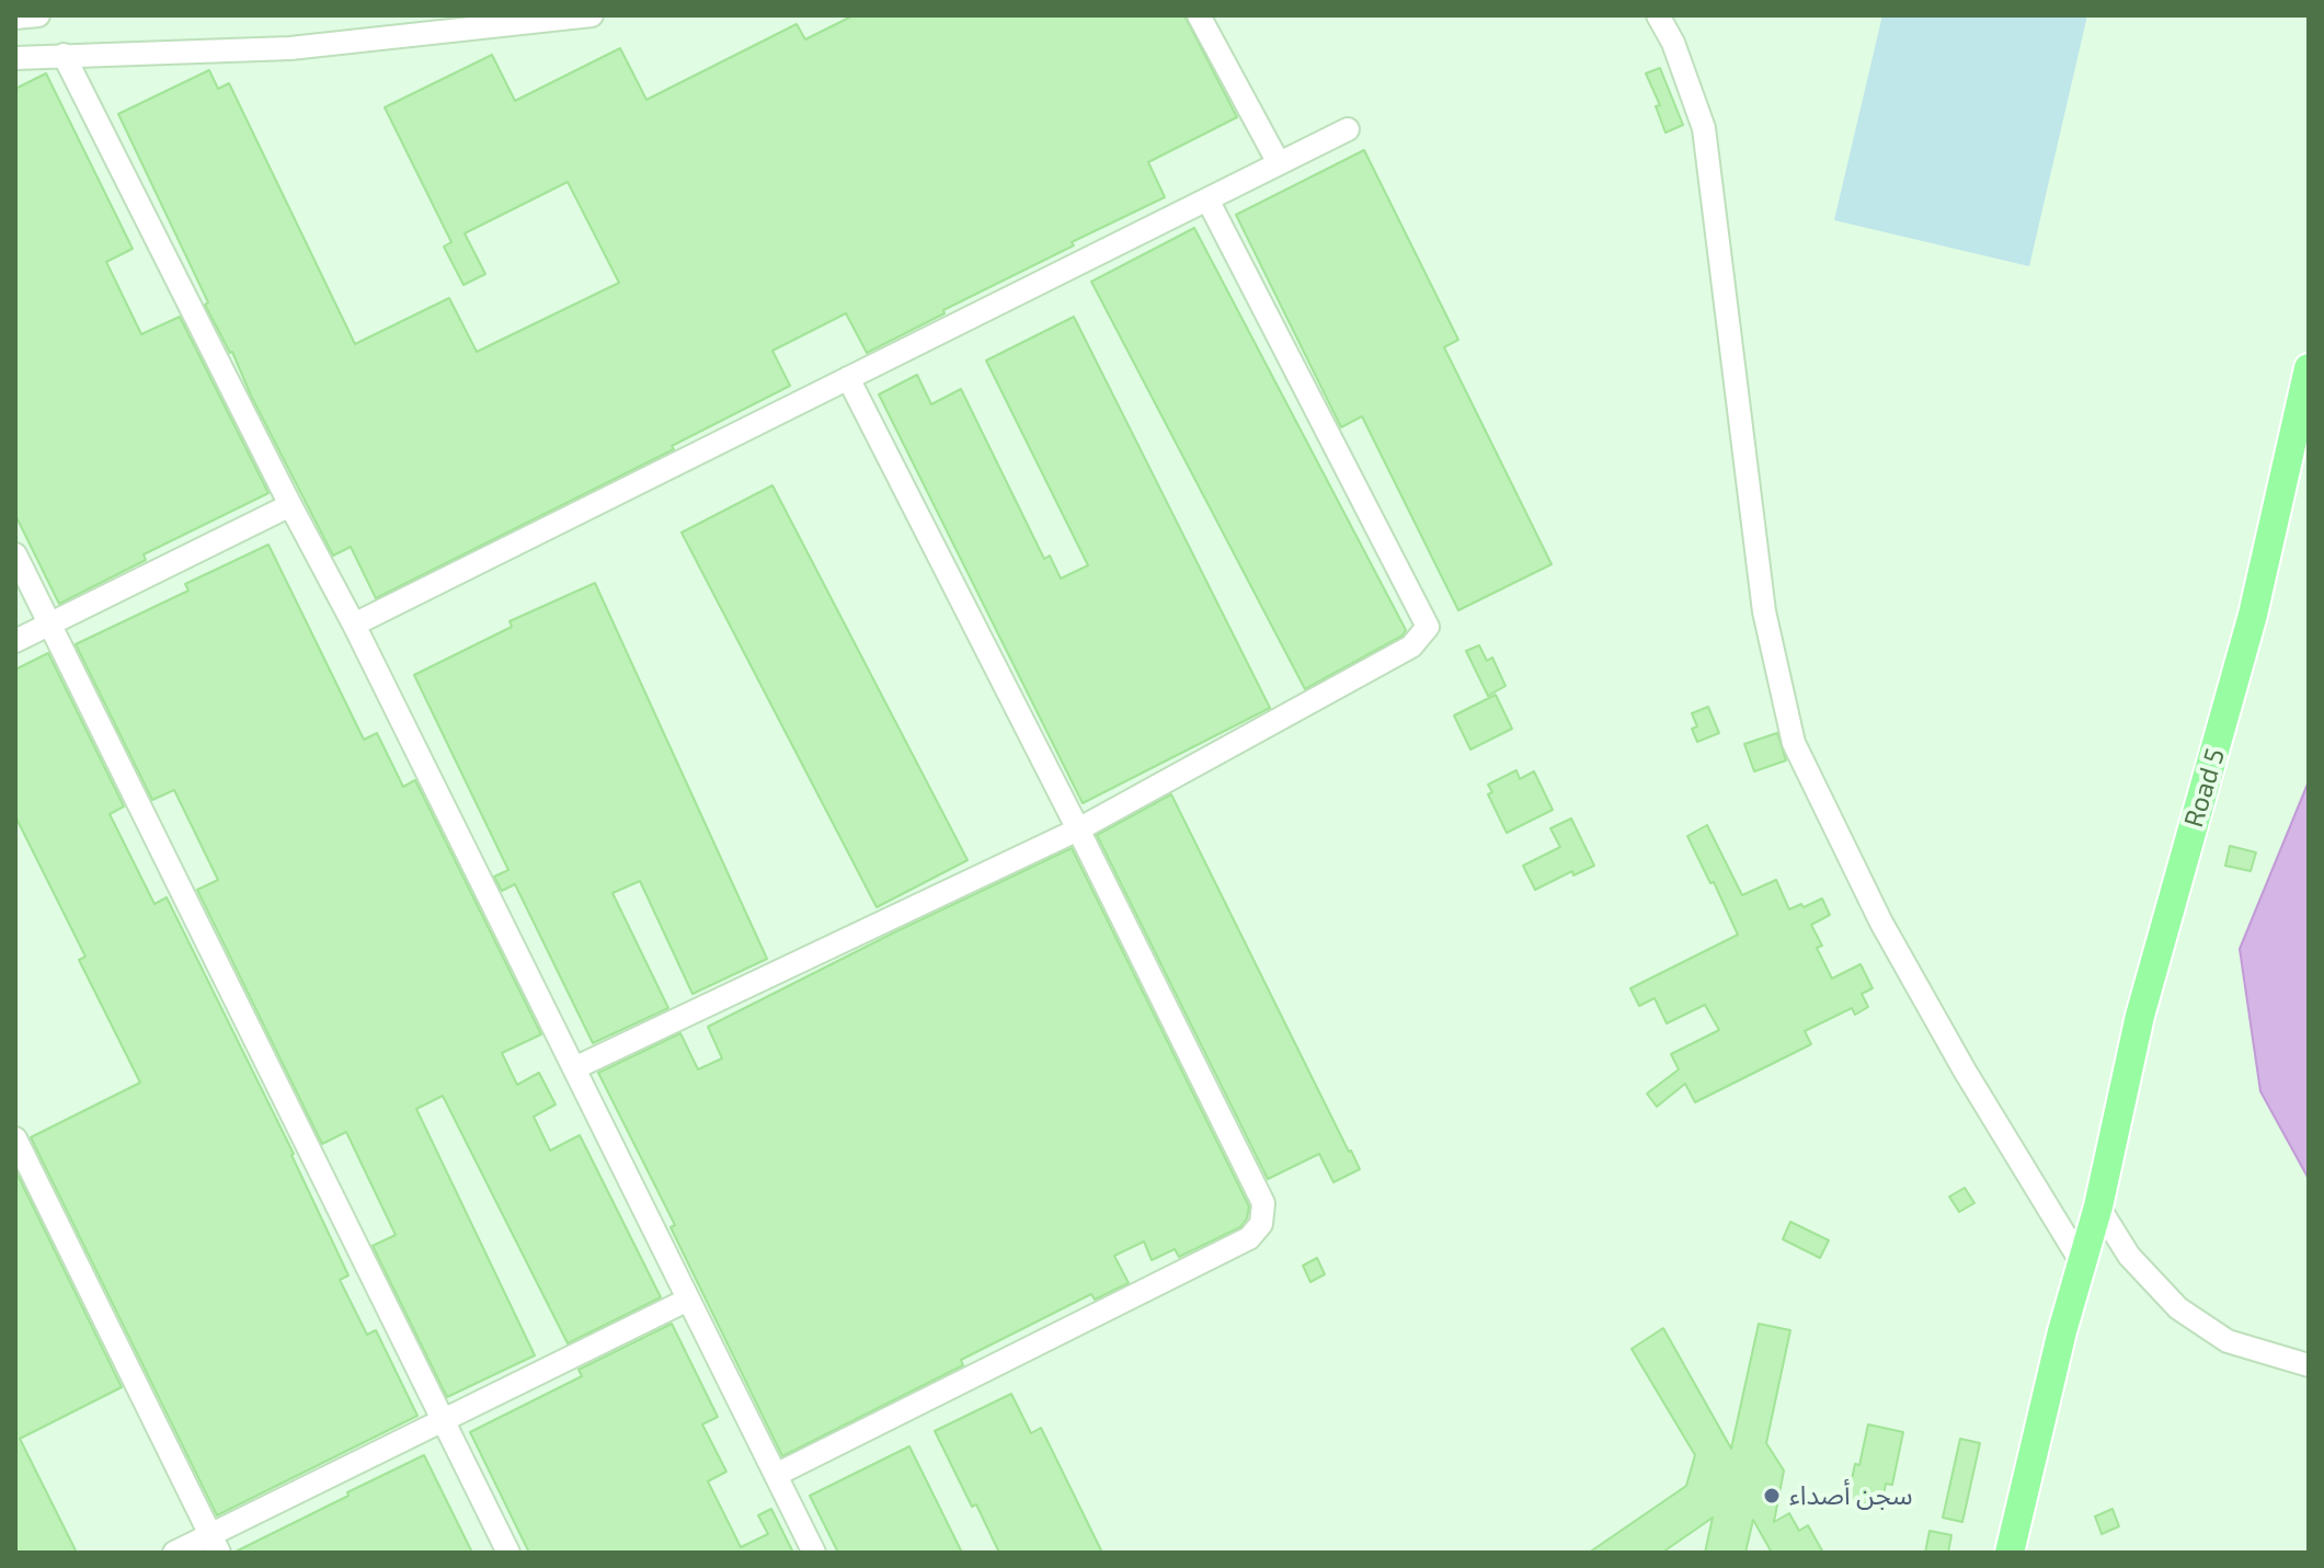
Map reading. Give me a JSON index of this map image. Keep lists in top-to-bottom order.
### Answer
{
  "streets": {
    "main road": ["Road 5"]
  },
  "places": ["سجن أصداء"]
}
